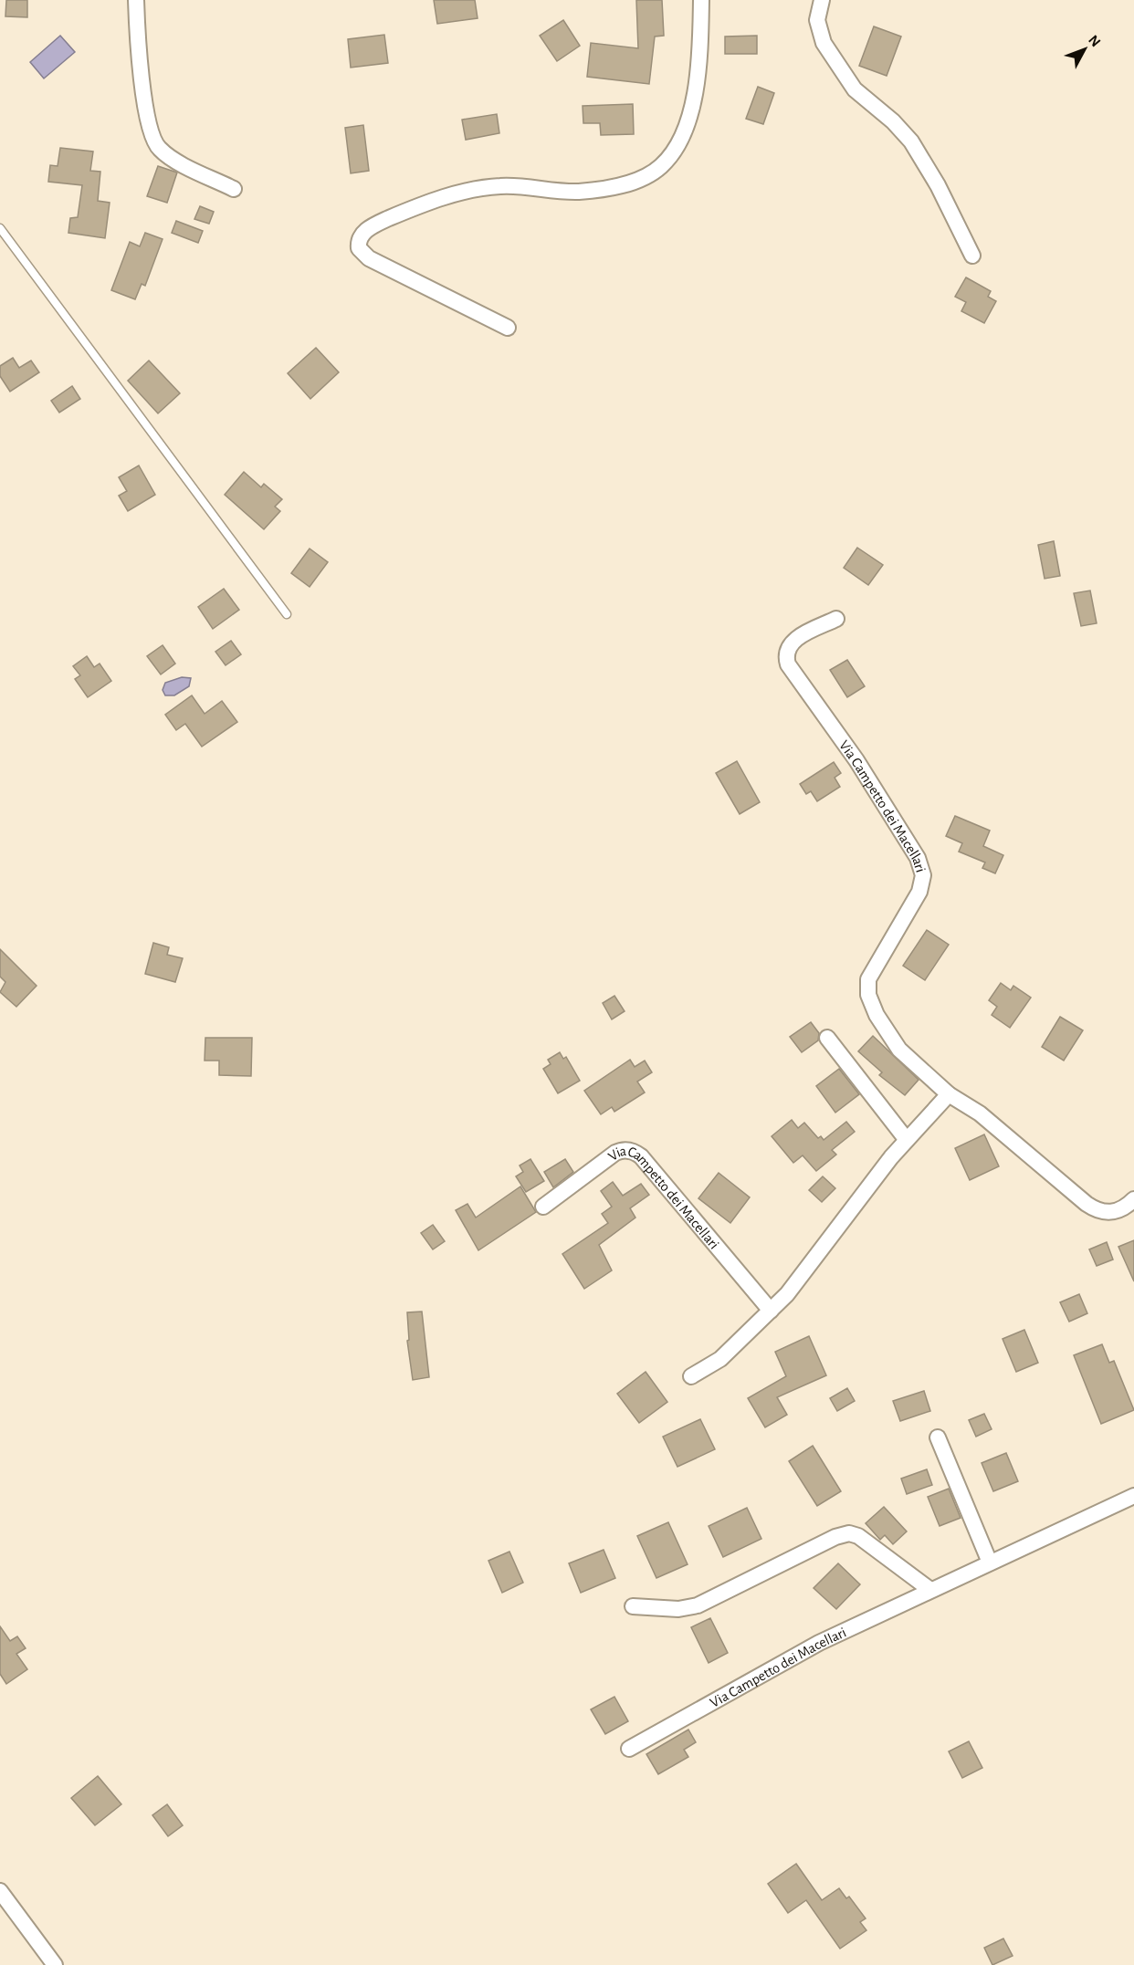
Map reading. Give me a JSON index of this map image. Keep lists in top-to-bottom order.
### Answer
{
  "streets": {
    "street": ["Via Campetto dei Macellari"]
  },
  "north": "top right"
}
